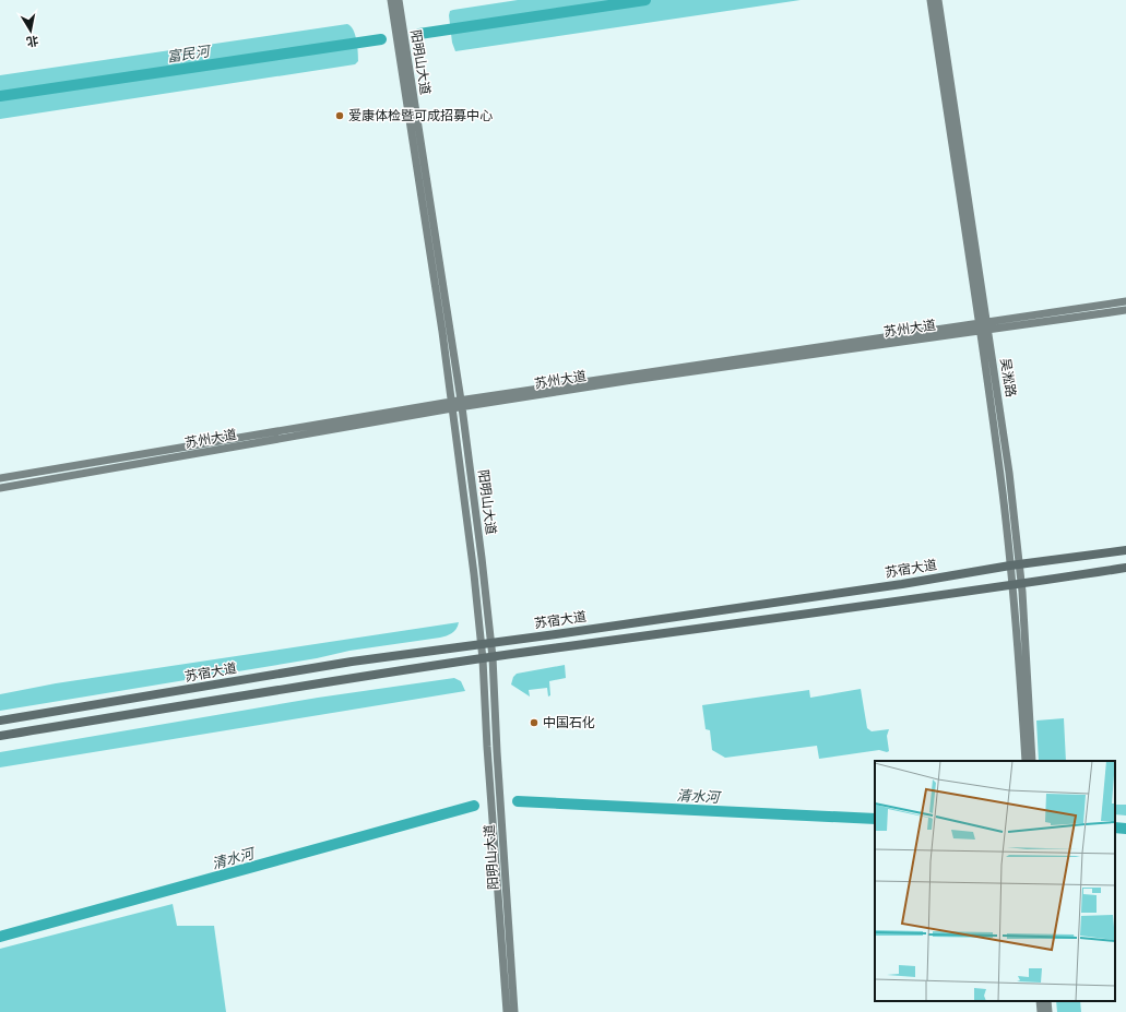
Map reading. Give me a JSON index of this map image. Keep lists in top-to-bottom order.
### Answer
{
  "streets": {
    "main road": [
      "阳明山大道",
      "苏州大道",
      "吴淞路",
      "苏宿大道"
    ]
  },
  "crossings": [
    ["阳明山大道", "苏州大道"],
    ["阳明山大道", "苏宿大道"],
    ["苏州大道", "吴淞路"],
    ["吴淞路", "苏宿大道"]
  ],
  "water": ["富民河", "清水河"],
  "places": ["爱康体检暨可成招募中心", "中国石化"],
  "north": "bottom"
}
